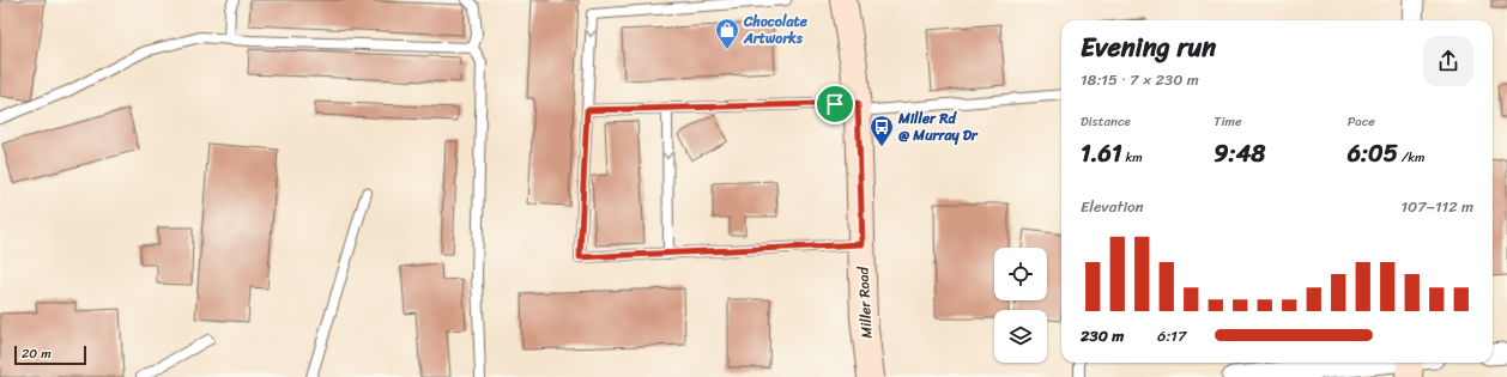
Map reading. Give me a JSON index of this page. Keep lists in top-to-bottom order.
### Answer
{
  "streets": {
    "street": ["Miller Road"]
  },
  "places": {
    "shop": ["Chocolate Artworks"],
    "bus stop": ["Miller Rd @ Murray Dr"]
  },
  "scale_bar": "20 m",
  "page": {
    "heading": ["Evening run", "18:15 · 7 × 230 m"],
    "stats": [
      ["Distance", "1.61 km"],
      ["Time", "9:48"],
      ["Pace", "6:05 /km"]
    ],
    "chart": ["Elevation", "107–112 m"],
    "list": [
      {
        "name": "230 m",
        "note": "6:17"
      }
    ],
    "scale": "20 m"
  }
}
